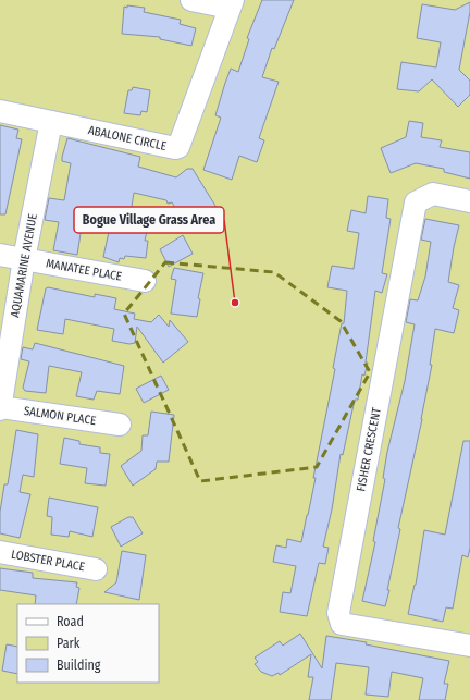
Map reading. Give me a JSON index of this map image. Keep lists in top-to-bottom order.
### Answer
{
  "streets": {
    "street": [
      "ABALONE CIRCLE",
      "AQUAMARINE AVENUE",
      "MANATEE PLACE",
      "SALMON PLACE",
      "FISHER CRESCENT",
      "LOBSTER PLACE"
    ]
  },
  "crossings": [
    ["ABALONE CIRCLE", "AQUAMARINE AVENUE"],
    ["AQUAMARINE AVENUE", "MANATEE PLACE"],
    ["AQUAMARINE AVENUE", "SALMON PLACE"]
  ],
  "places": ["Bogue Village Grass Area"],
  "legend": ["Road", "Park", "Building"]
}
